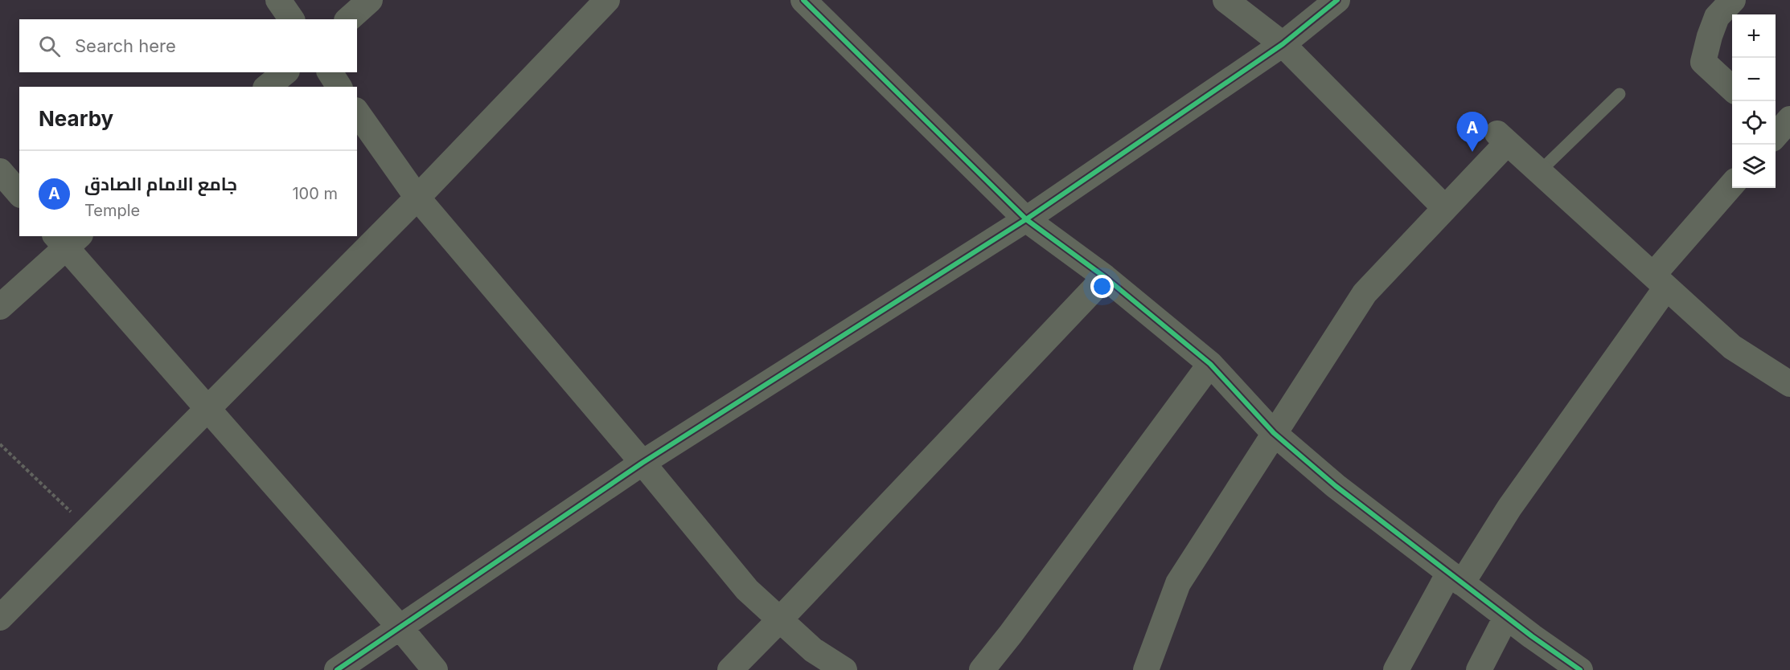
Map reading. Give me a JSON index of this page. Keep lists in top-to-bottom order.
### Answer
{
  "page": {
    "map_buttons": ["+", "−"],
    "search": "Search here",
    "heading": "Nearby",
    "pins": "A",
    "list": [
      {
        "mark": "A",
        "name": "جامع الامام الصادق",
        "note": "Temple",
        "value": "100 m"
      }
    ]
  }
}
